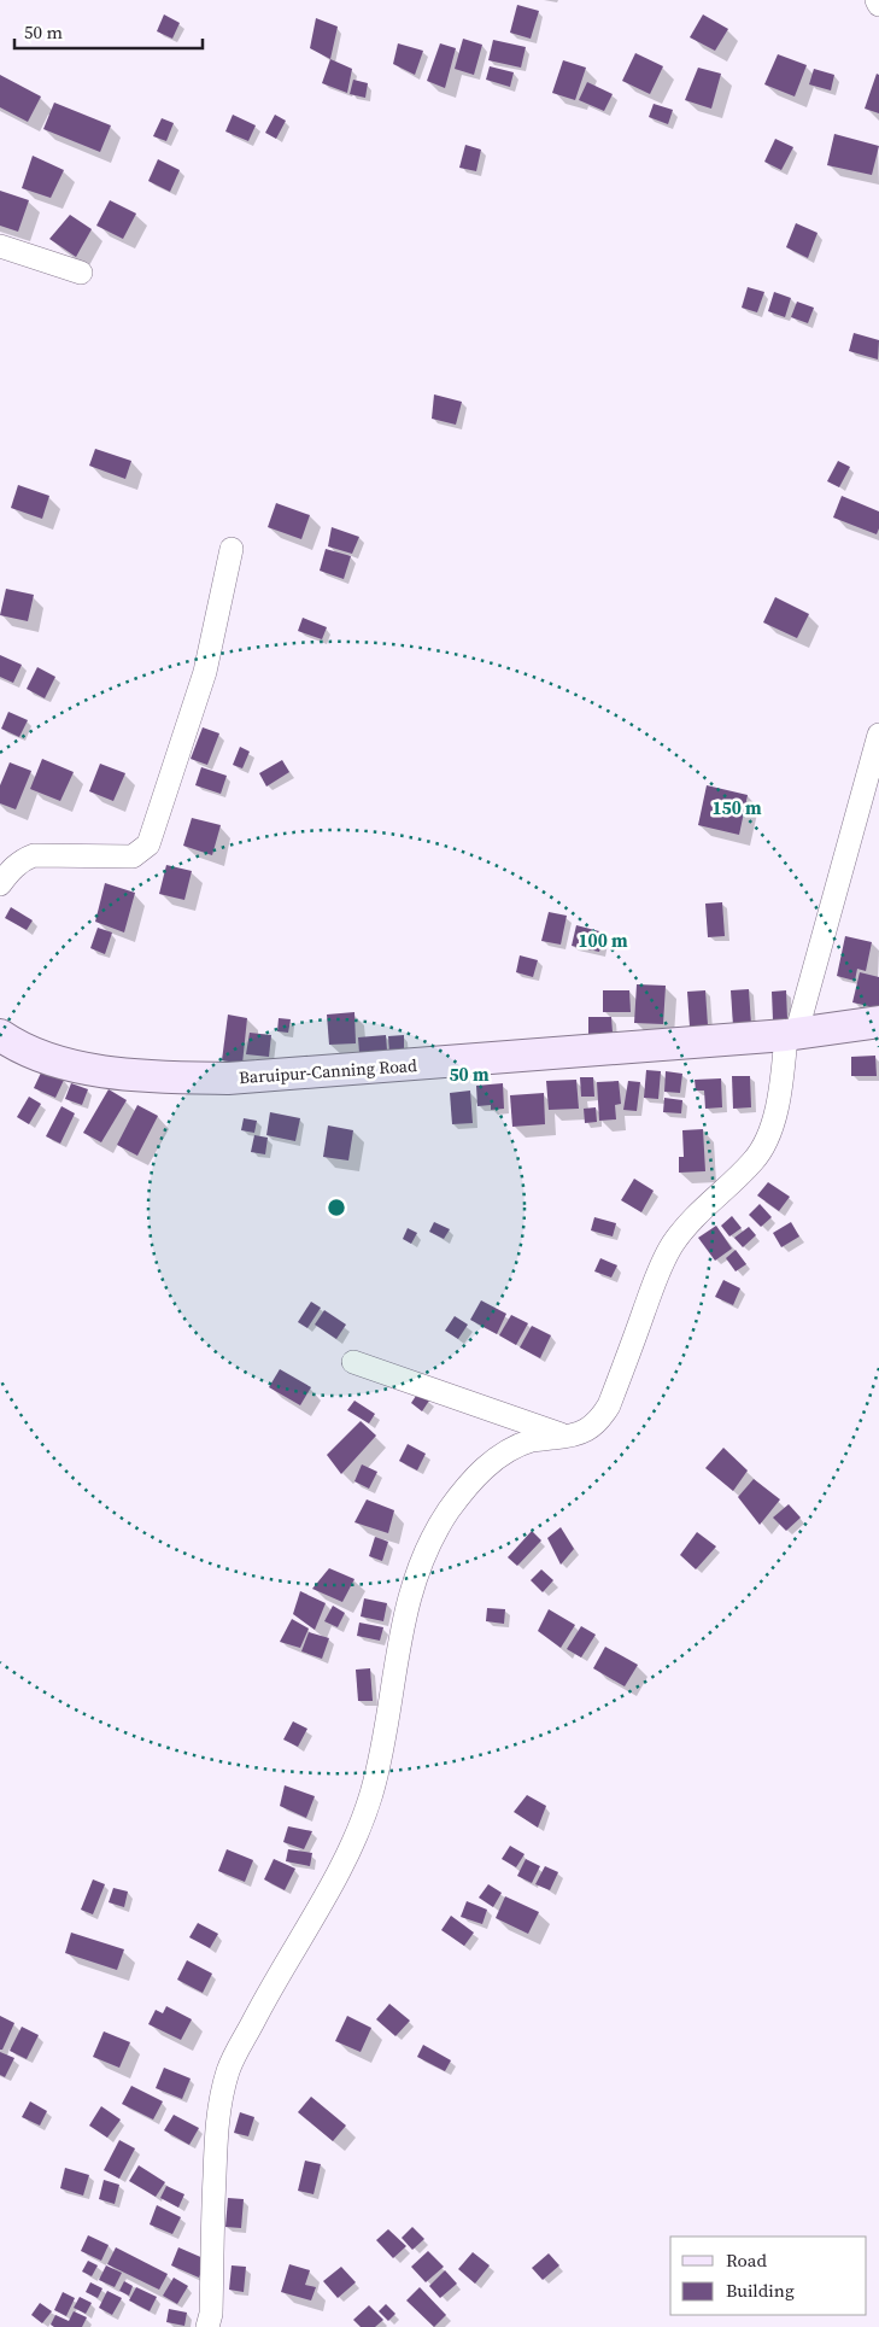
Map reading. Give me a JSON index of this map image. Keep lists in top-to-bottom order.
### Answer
{
  "streets": {
    "main road": ["Baruipur-Canning Road"]
  },
  "legend": ["Road", "Building"],
  "scale_bar": "50 m",
  "rings": ["150 m", "100 m", "50 m"]
}
